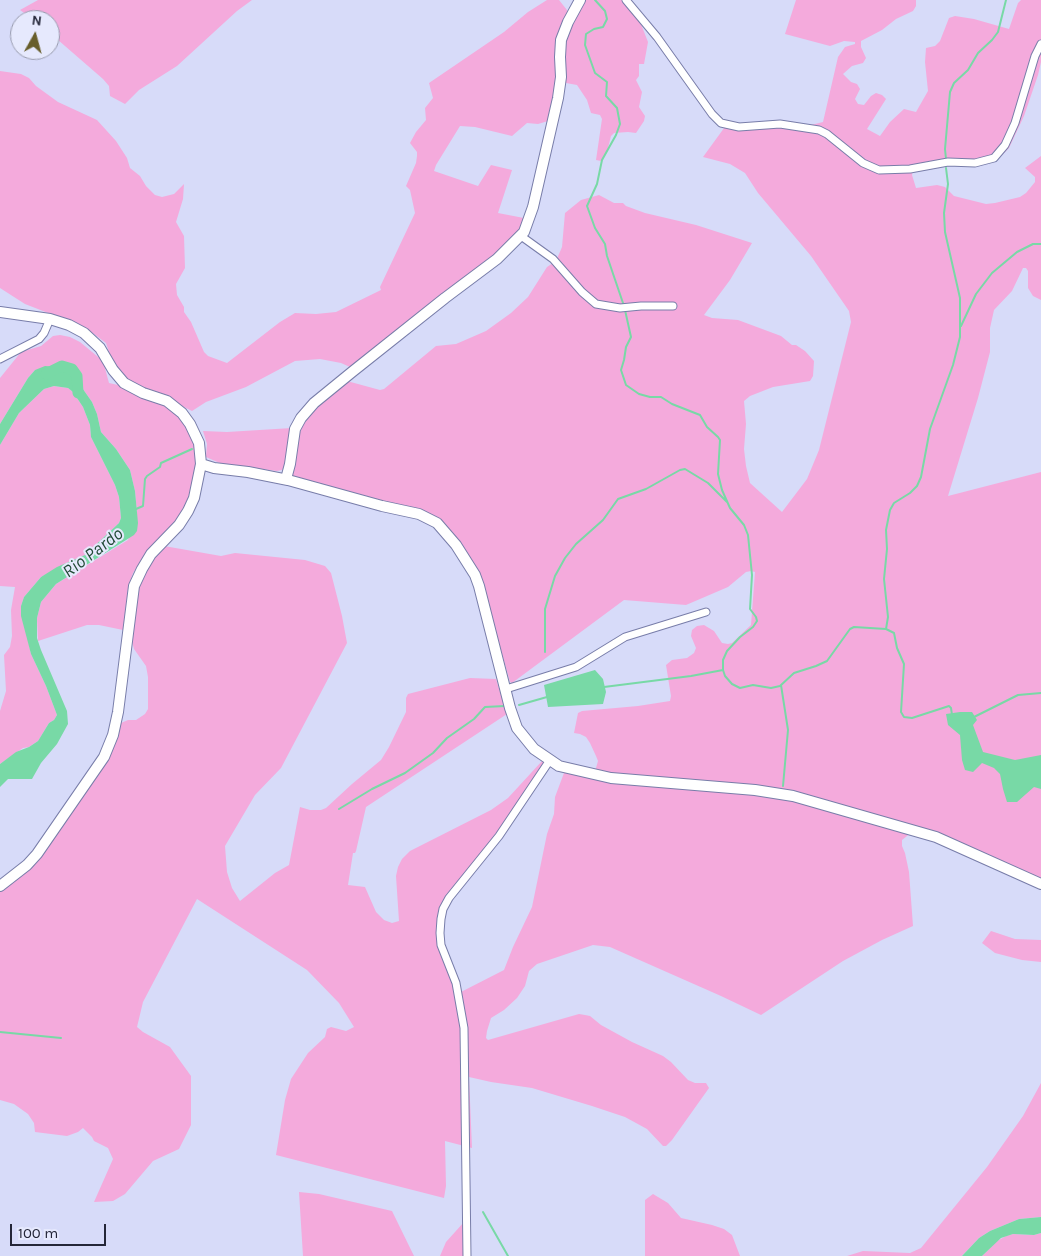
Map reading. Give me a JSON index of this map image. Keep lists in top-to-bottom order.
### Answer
{
  "water": ["Rio Pardo"],
  "scale_bar": "100 m",
  "north": "top"
}
